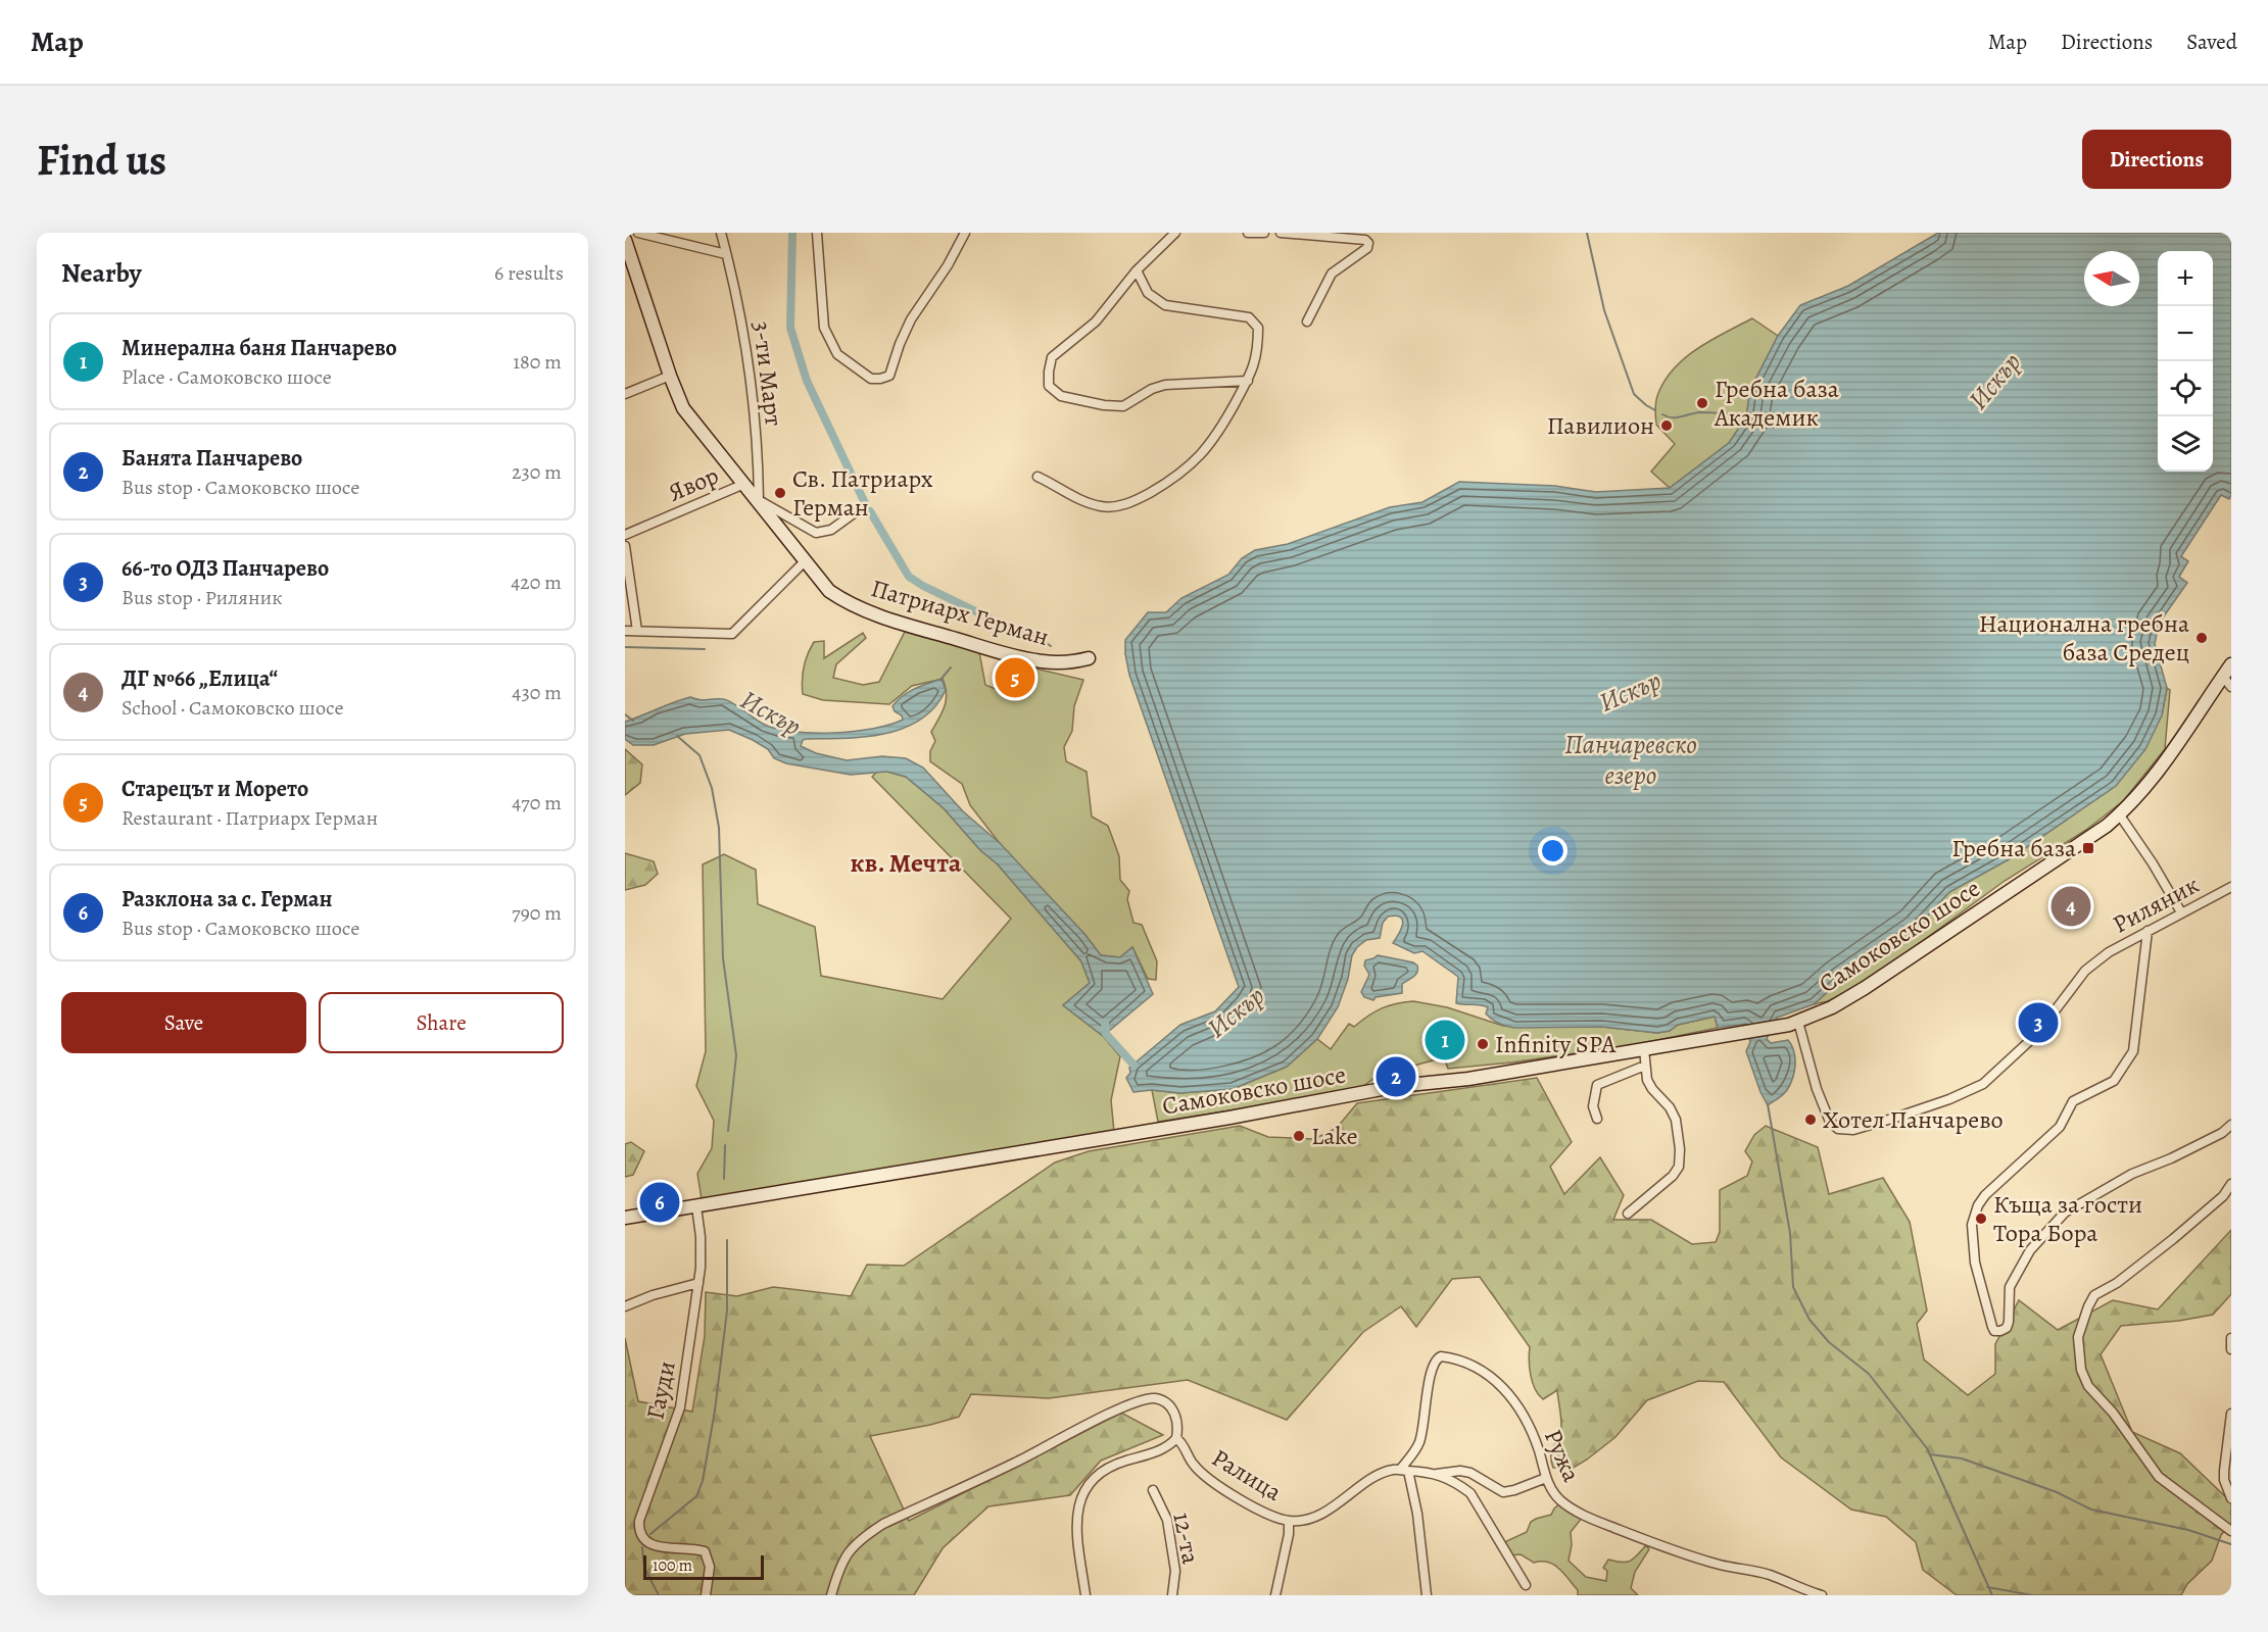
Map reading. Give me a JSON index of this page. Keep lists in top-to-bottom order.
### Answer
{
  "streets": {
    "main road": ["Патриарх Герман", "Самоковско шосе"],
    "street": [
      "3-ти Март",
      "Явор",
      "Риляник",
      "Гауди",
      "Ружа",
      "Ралица",
      "12-та"
    ]
  },
  "crossings": [
    ["3-ти Март", "Патриарх Герман"],
    ["Явор", "Патриарх Герман"],
    ["Риляник", "Самоковско шосе"],
    ["Самоковско шосе", "Гауди"],
    ["Ружа", "Ралица"]
  ],
  "districts": ["кв. Мечта"],
  "water": ["Искър", "Панчаревско езеро"],
  "places": {
    "other": [
      "Гребна база Академик",
      "Павилион",
      "Св. Патриарх Герман",
      "Национална гребна база Средец",
      "Infinity SPA",
      "Хотел Панчарево",
      "Lake",
      "Къща за гости Тора Бора"
    ],
    "transit": ["Гребна база"]
  },
  "scale_bar": "100 m",
  "north": "left",
  "page": {
    "header": "Map",
    "nav": ["Map", "Directions", "Saved"],
    "buttons": [
      "Directions",
      ["Save", "Share"]
    ],
    "title": "Find us",
    "heading": ["Nearby", "6 results"],
    "map_buttons": ["+", "−"],
    "list": [
      {
        "mark": "1",
        "name": "Минерална баня Панчарево",
        "note": "Place · Самоковско шосе",
        "value": "180 m"
      },
      {
        "mark": "2",
        "name": "Банята Панчарево",
        "note": "Bus stop · Самоковско шосе",
        "value": "230 m"
      },
      {
        "mark": "3",
        "name": "66-то ОДЗ Панчарево",
        "note": "Bus stop · Риляник",
        "value": "420 m"
      },
      {
        "mark": "4",
        "name": "ДГ №66 „Елица“",
        "note": "School · Самоковско шосе",
        "value": "430 m"
      },
      {
        "mark": "5",
        "name": "Старецът и Морето",
        "note": "Restaurant · Патриарх Герман",
        "value": "470 m"
      },
      {
        "mark": "6",
        "name": "Разклона за с. Герман",
        "note": "Bus stop · Самоковско шосе",
        "value": "790 m"
      }
    ],
    "pins": [
      "5",
      "4",
      "3",
      "1",
      "2",
      "6"
    ],
    "scale": "100 m"
  }
}
